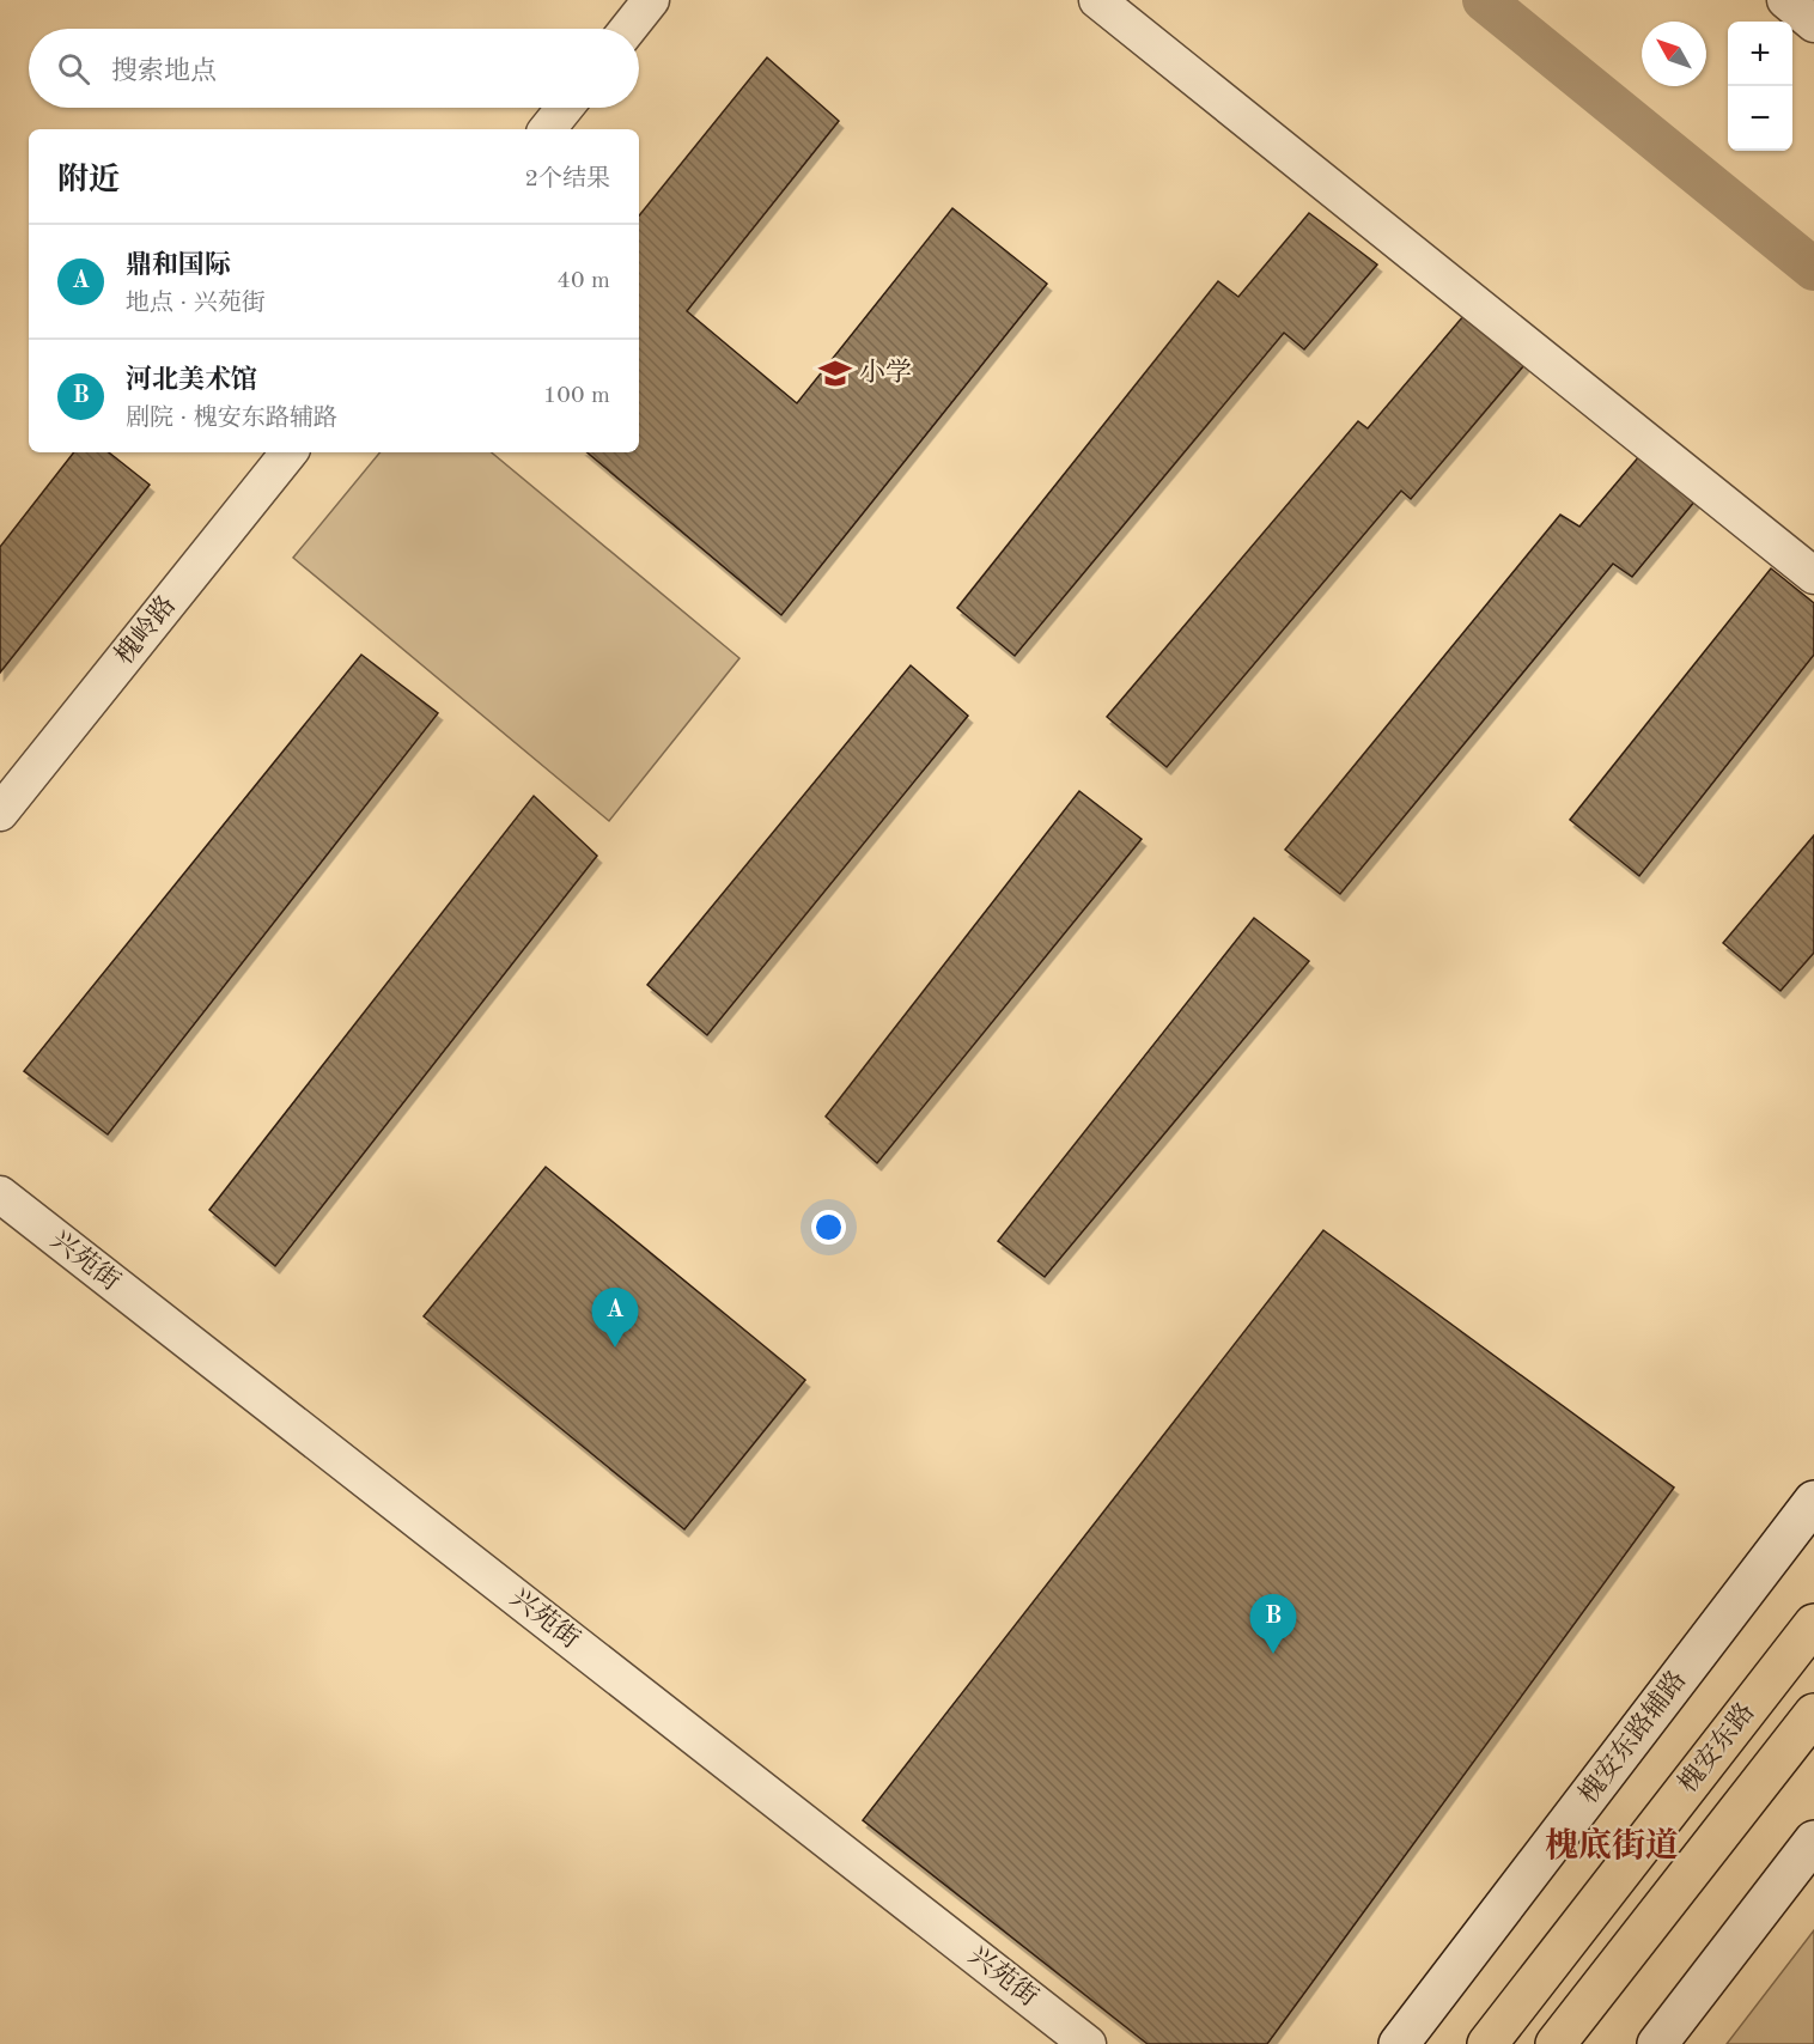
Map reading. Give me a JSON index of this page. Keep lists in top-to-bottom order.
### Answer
{
  "streets": {
    "highway": ["槐安东路"],
    "main road": ["槐安东路辅路"],
    "street": ["槐岭路", "兴苑街"]
  },
  "districts": ["槐底街道"],
  "places": {
    "school or university": ["小学"]
  },
  "north": "top left",
  "page": {
    "map_buttons": ["+", "−"],
    "search": "搜索地点",
    "heading": ["附近", "2个结果"],
    "list": [
      {
        "mark": "A",
        "name": "鼎和国际",
        "note": "地点 · 兴苑街",
        "value": "40 m"
      },
      {
        "mark": "B",
        "name": "河北美术馆",
        "note": "剧院 · 槐安东路辅路",
        "value": "100 m"
      }
    ],
    "pins": ["A", "B"]
  }
}
